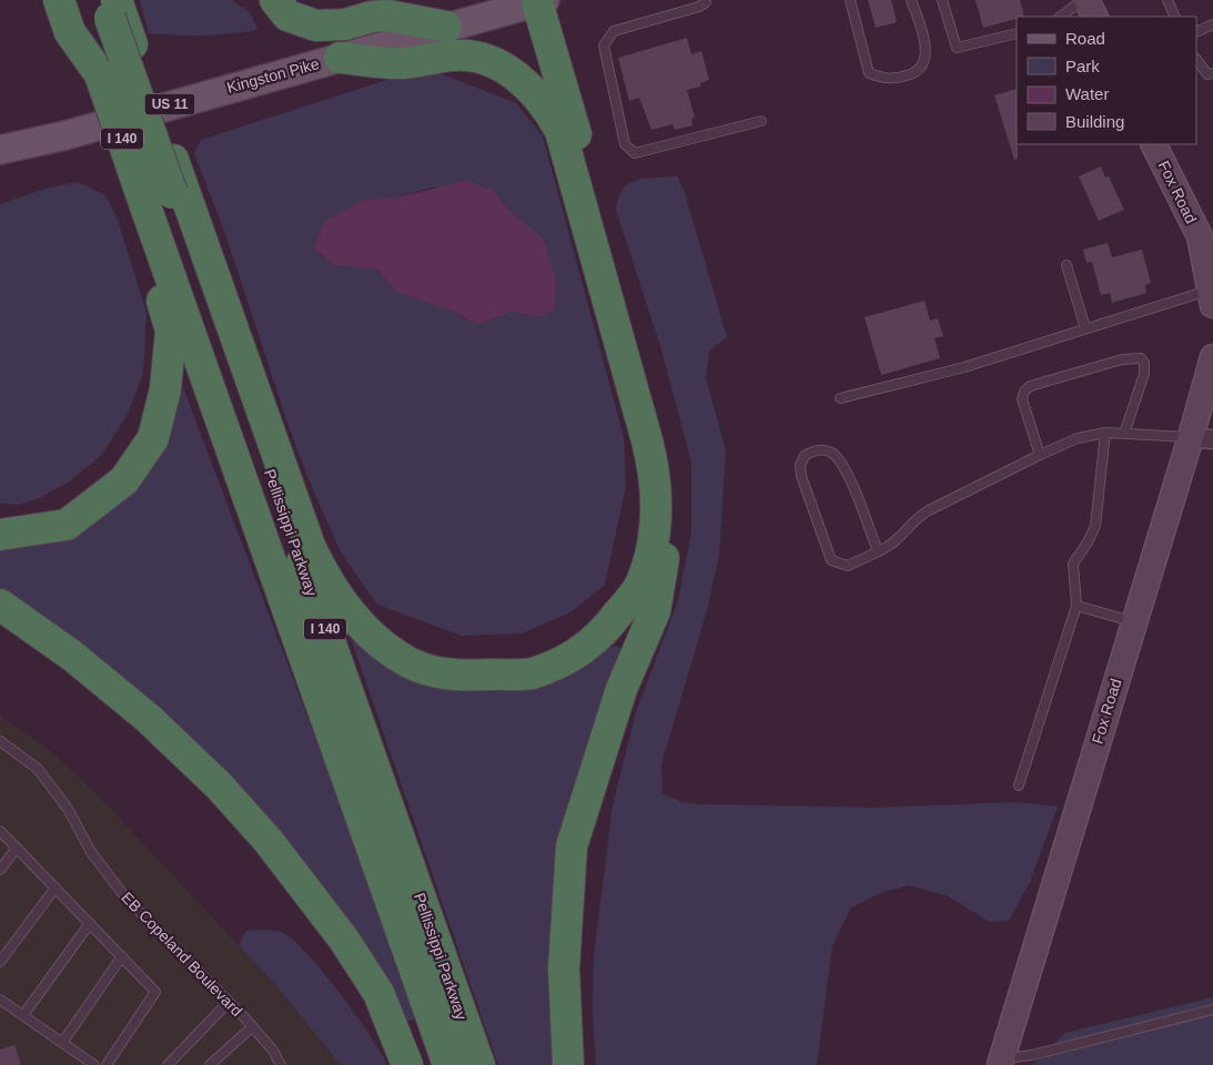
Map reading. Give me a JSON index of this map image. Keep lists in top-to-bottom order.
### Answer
{
  "streets": {
    "highway": ["I 140", "Pellissippi Parkway"],
    "main road": ["Kingston Pike", "US 11"],
    "street": ["Fox Road"],
    "lane": ["EB Copeland Boulevard"]
  },
  "legend": [
    "Road",
    "Park",
    "Water",
    "Building"
  ]
}
